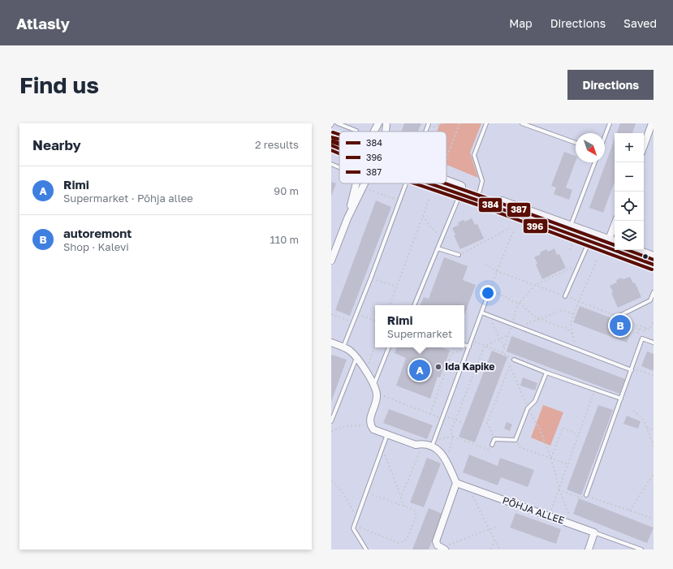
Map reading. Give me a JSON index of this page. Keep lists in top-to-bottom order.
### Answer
{
  "streets": {
    "street": ["PÕHJA ALLEE"]
  },
  "places": ["Ida Kapike"],
  "lines": ["transit line 387", "transit line 384", "transit line 396"],
  "legend": ["384", "396", "387"],
  "north": "bottom right",
  "page": {
    "header": "Atlasly",
    "nav": ["Map", "Directions", "Saved"],
    "buttons": "Directions",
    "title": "Find us",
    "heading": ["Nearby", "2 results"],
    "map_buttons": ["+", "−"],
    "list": [
      {
        "mark": "A",
        "name": "Rimi",
        "note": "Supermarket · Põhja allee",
        "value": "90 m"
      },
      {
        "mark": "B",
        "name": "autoremont",
        "note": "Shop · Kalevi",
        "value": "110 m"
      }
    ],
    "popup": ["Rimi", "Supermarket"],
    "pins": ["B", "A"]
  }
}
